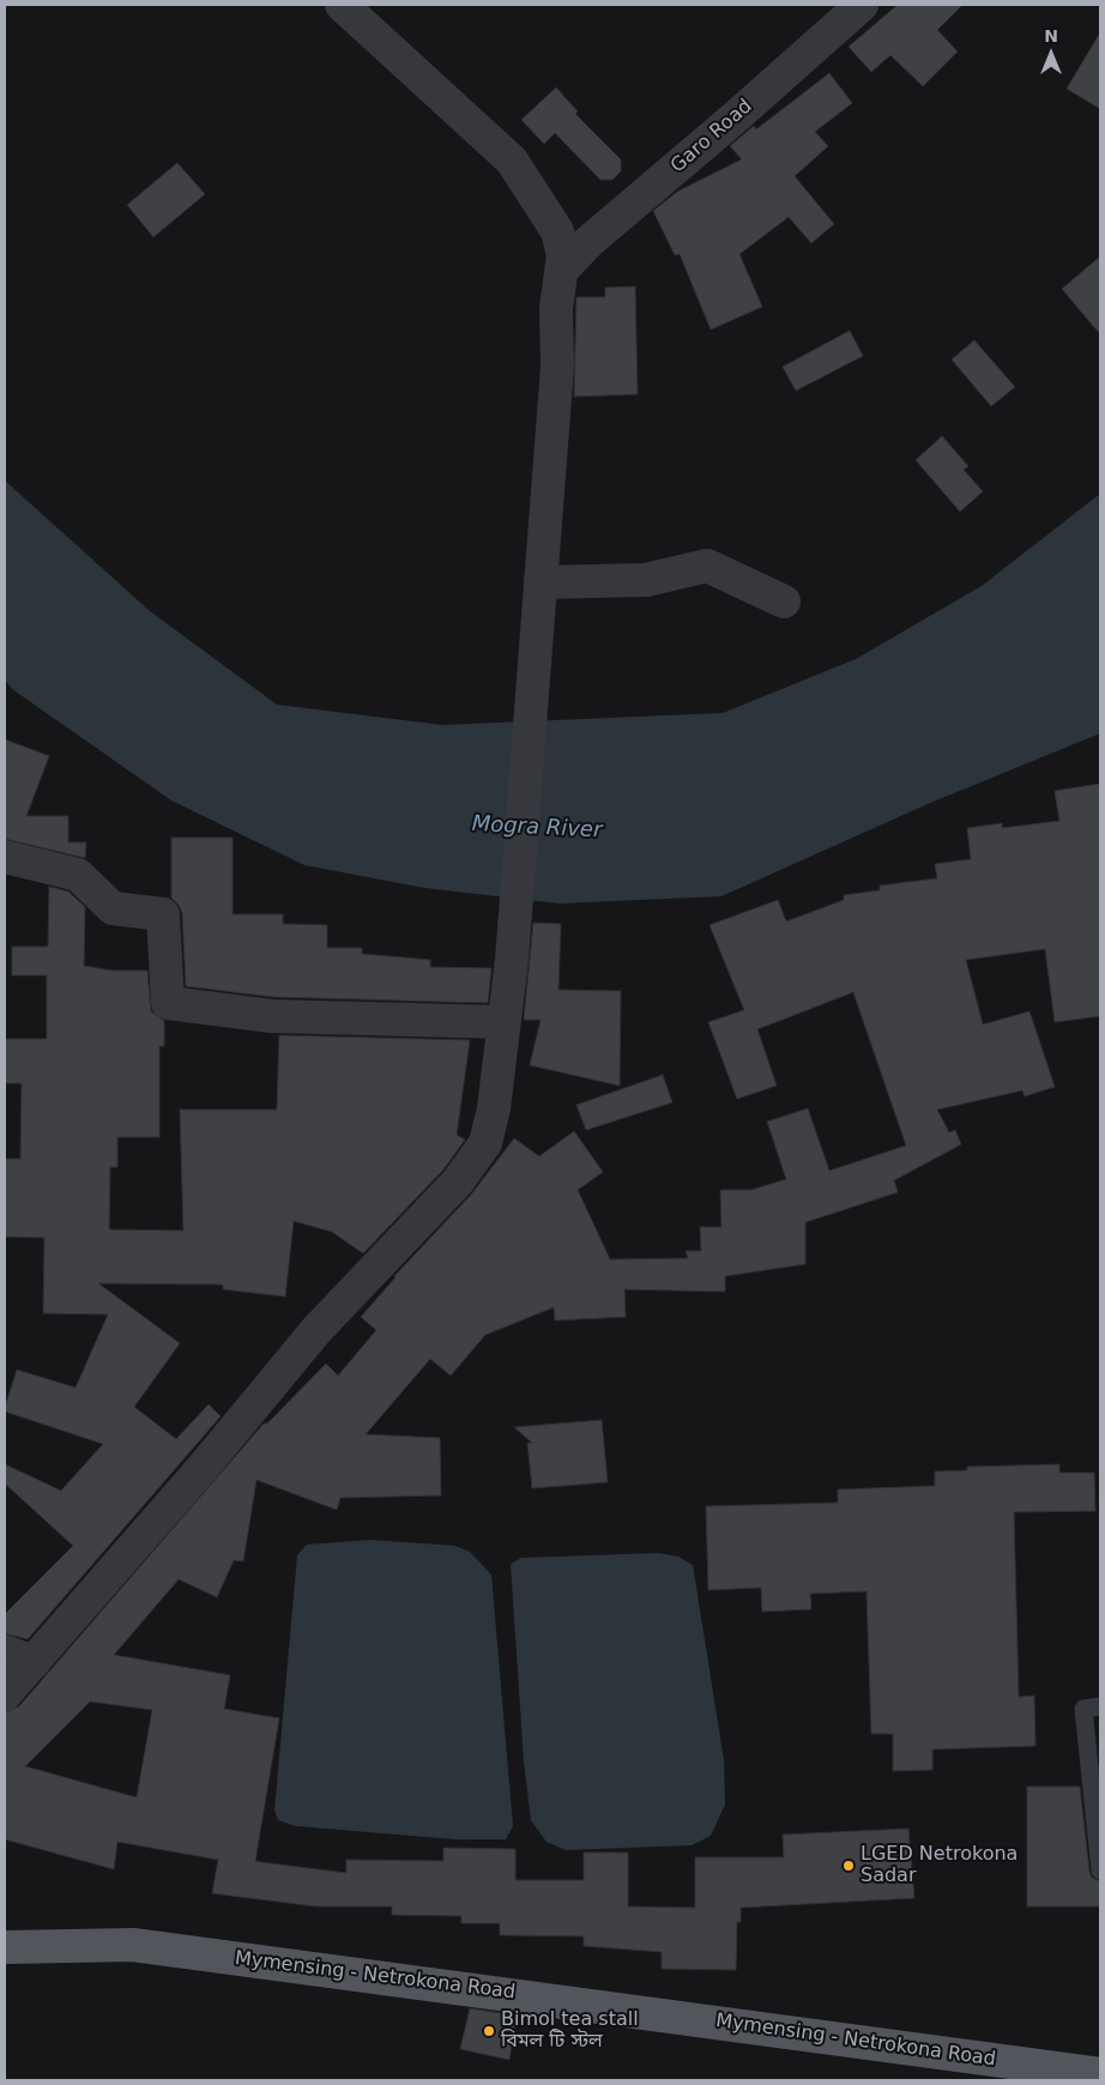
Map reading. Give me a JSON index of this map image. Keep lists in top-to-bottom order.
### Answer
{
  "streets": {
    "main road": ["Mymensing - Netrokona Road"],
    "street": ["Garo Road"]
  },
  "water": ["Mogra River"],
  "places": ["LGED Netrokona Sadar", "Bimol tea stall বিমল টি স্টল"],
  "north": "top"
}
